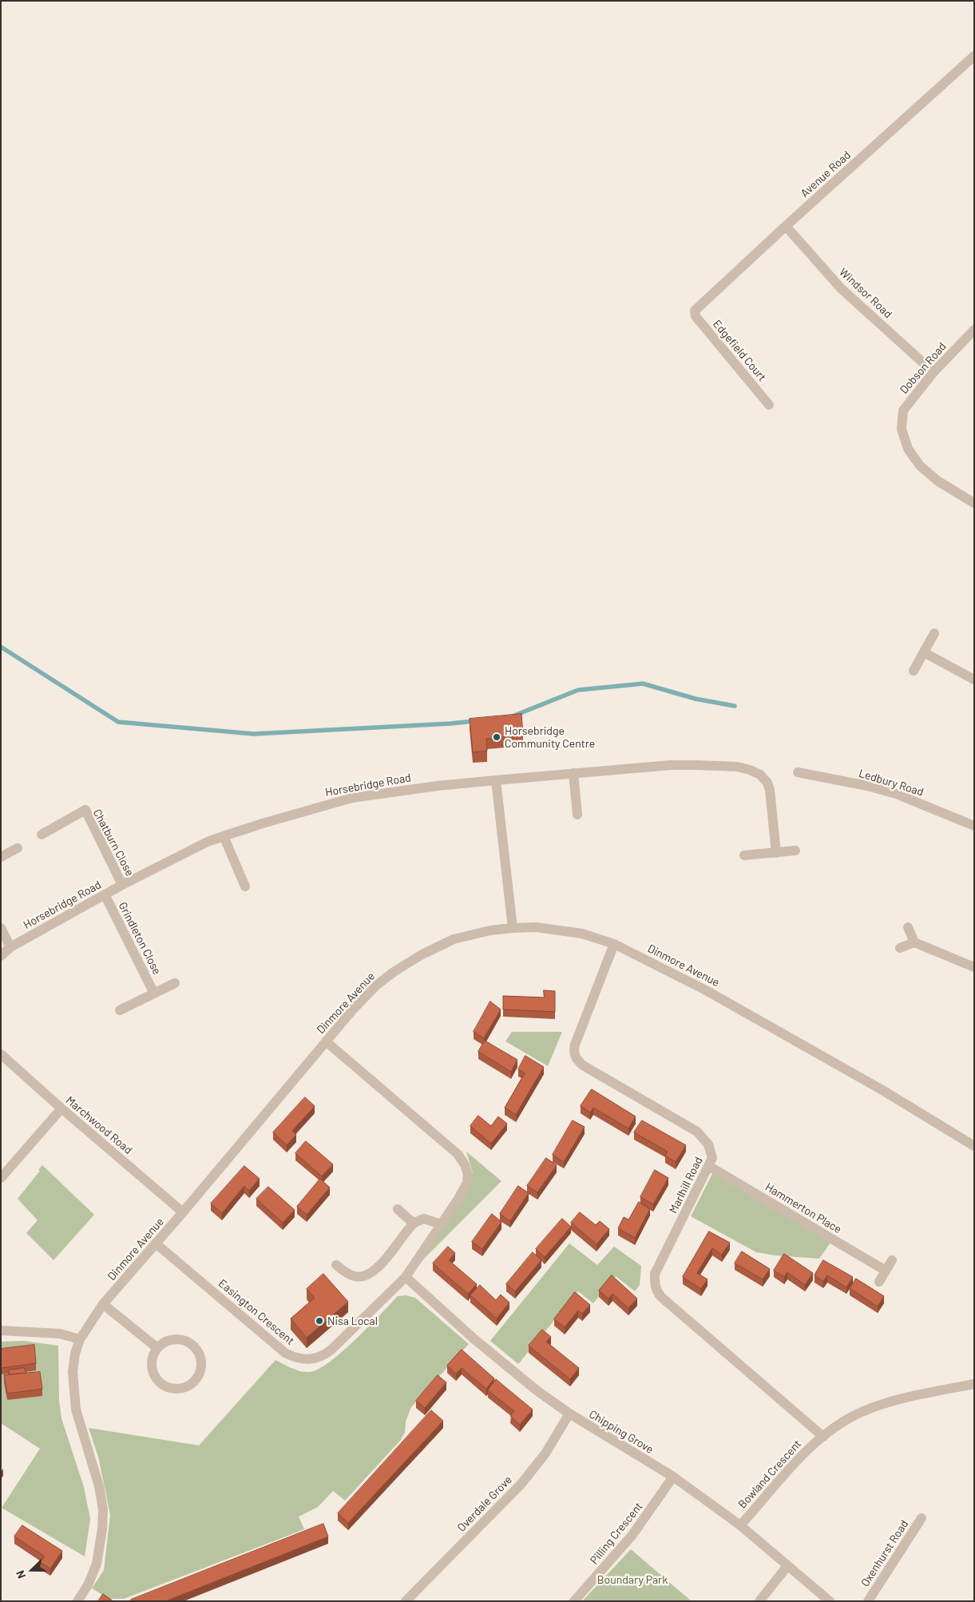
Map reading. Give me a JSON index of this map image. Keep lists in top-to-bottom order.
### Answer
{
  "streets": {
    "street": [
      "Avenue Road",
      "Windsor Road",
      "Edgefield Court",
      "Dobson Road",
      "Ledbury Road",
      "Horsebridge Road",
      "Chatburn Close",
      "Grindleton Close",
      "Dinmore Avenue",
      "Marchwood Road",
      "Marlhill Road",
      "Hammerton Place",
      "Easington Crescent",
      "Chipping Grove",
      "Bowland Crescent",
      "Overdale Grove",
      "Pilling Crescent",
      "Oxenhurst Road"
    ]
  },
  "crossings": [
    ["Avenue Road", "Windsor Road"],
    ["Avenue Road", "Edgefield Court"],
    ["Windsor Road", "Dobson Road"],
    ["Horsebridge Road", "Chatburn Close"],
    ["Horsebridge Road", "Grindleton Close"],
    ["Dinmore Avenue", "Marchwood Road"],
    ["Dinmore Avenue", "Marlhill Road"],
    ["Dinmore Avenue", "Easington Crescent"],
    ["Marlhill Road", "Hammerton Place"],
    ["Marlhill Road", "Bowland Crescent"],
    ["Easington Crescent", "Chipping Grove"],
    ["Chipping Grove", "Bowland Crescent"],
    ["Chipping Grove", "Overdale Grove"],
    ["Chipping Grove", "Pilling Crescent"]
  ],
  "parks": ["Boundary Park"],
  "places": ["Horsebridge Community Centre", "Nisa Local"],
  "north": "left"
}
